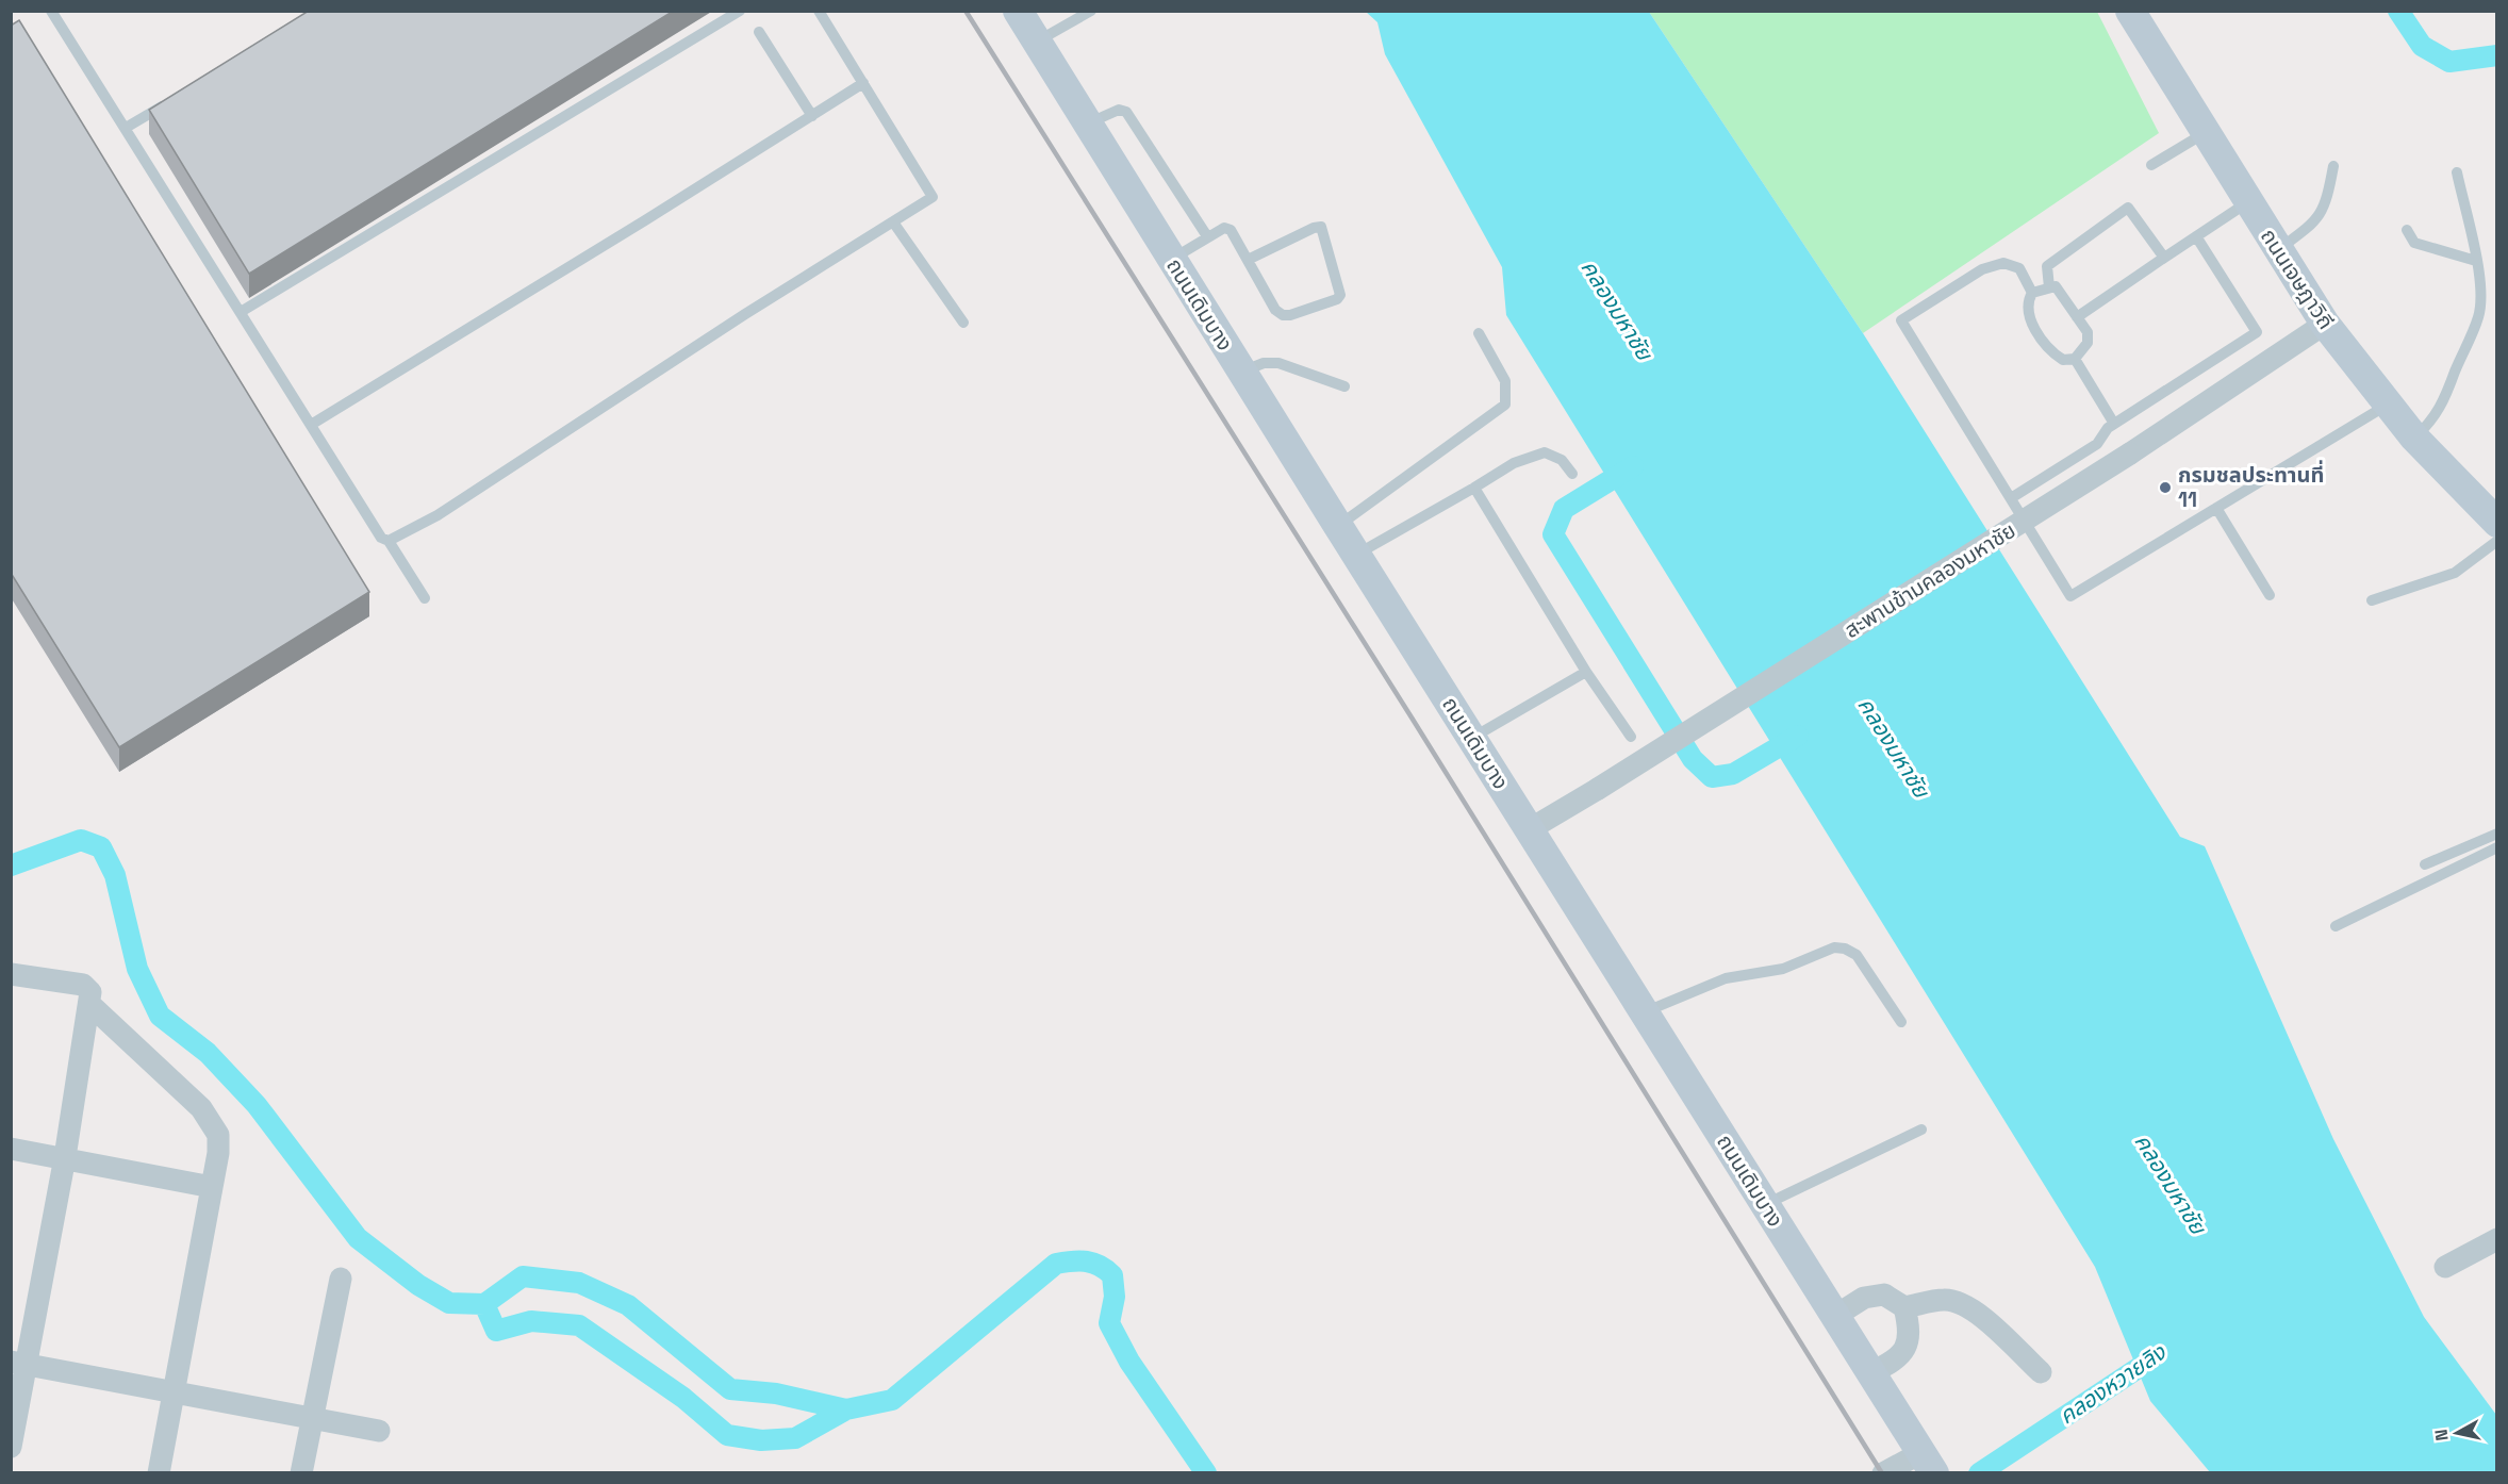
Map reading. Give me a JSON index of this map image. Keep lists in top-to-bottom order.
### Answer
{
  "streets": {
    "street": ["ถนนเจษฎาวิถี", "ถนนเดิมบาง", "สะพานข้ามคลองมหาชัย"]
  },
  "crossings": [
    ["ถนนเจษฎาวิถี", "สะพานข้ามคลองมหาชัย"],
    ["ถนนเดิมบาง", "สะพานข้ามคลองมหาชัย"]
  ],
  "water": ["คลองมหาชัย", "คลองหวายลิง"],
  "places": ["กรมชลประทานที่ 11"],
  "north": "left"
}
